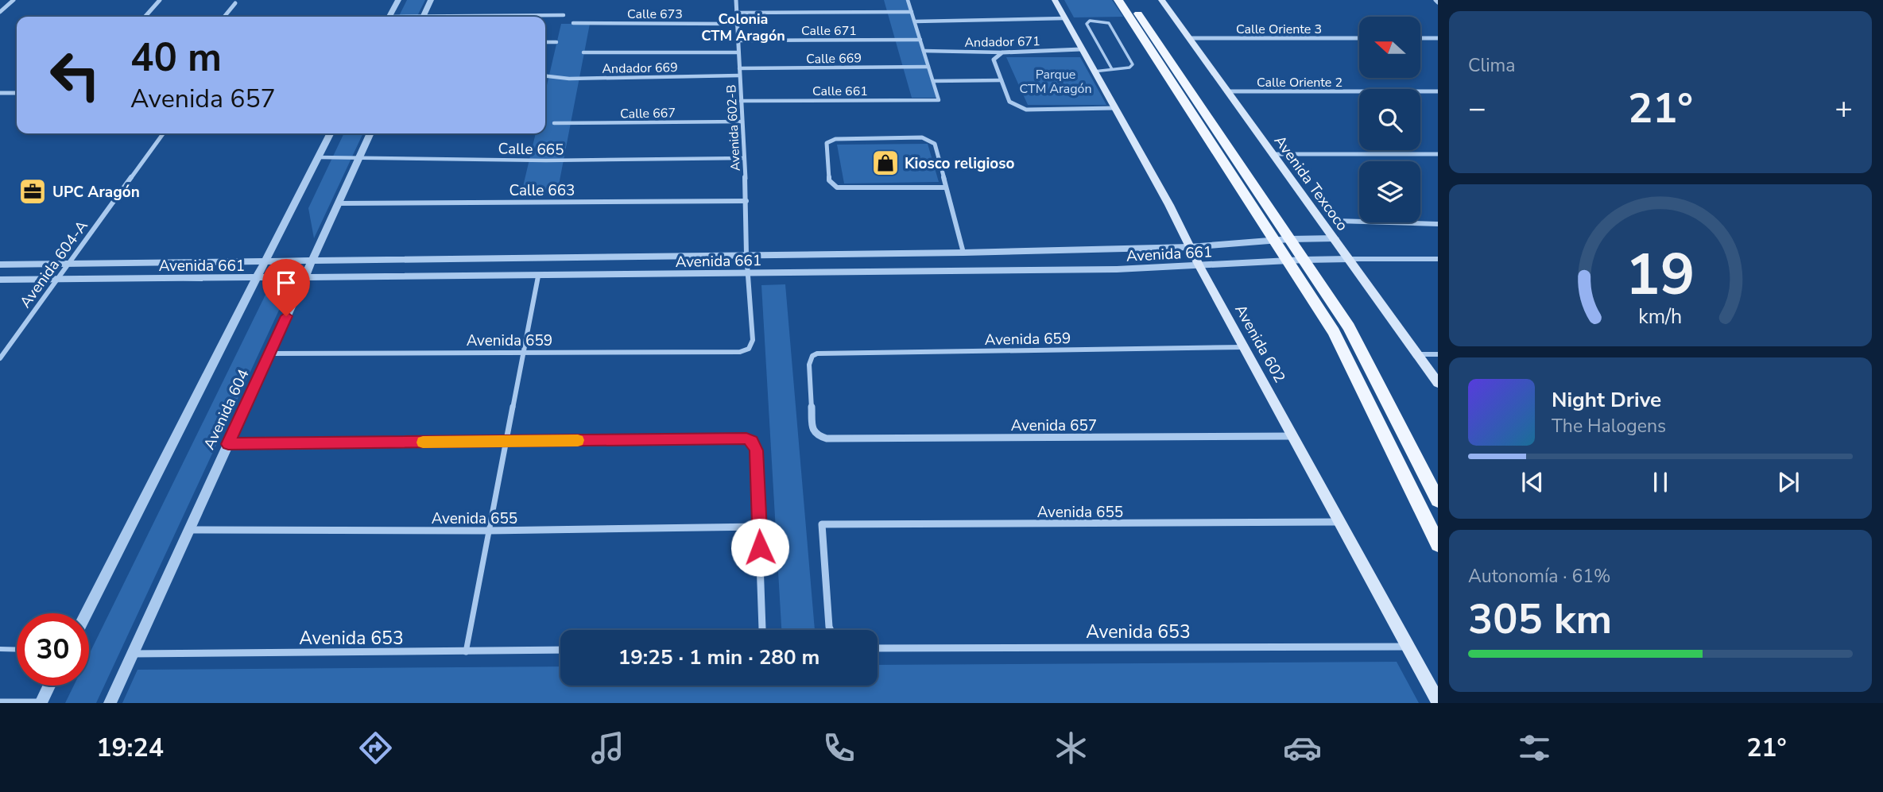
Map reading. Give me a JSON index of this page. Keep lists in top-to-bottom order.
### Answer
{
  "streets": {
    "main road": ["Avenida Texcoco", "Avenida 602"],
    "street": [
      "Calle 673",
      "Calle Oriente 3",
      "Calle 671",
      "Andador 671",
      "Calle 669",
      "Andador 669",
      "Calle Oriente 2",
      "Calle 661",
      "Calle 667",
      "Avenida 602-B",
      "Calle 665",
      "Calle 663",
      "Avenida 661",
      "Avenida 604-A",
      "Avenida 659",
      "Avenida 604",
      "Avenida 657",
      "Avenida 655",
      "Avenida 653"
    ]
  },
  "crossings": [
    ["Calle 673", "Avenida 602-B"],
    ["Calle Oriente 3", "Avenida Texcoco"],
    ["Calle 671", "Avenida 602-B"],
    ["Andador 671", "Avenida 602"],
    ["Calle 669", "Avenida 602-B"],
    ["Andador 669", "Avenida 602-B"],
    ["Calle Oriente 2", "Avenida Texcoco"],
    ["Calle 661", "Avenida 602-B"],
    ["Calle 667", "Avenida 602-B"],
    ["Avenida 602-B", "Calle 665"],
    ["Avenida 602-B", "Calle 663"],
    ["Avenida 602-B", "Avenida 661"],
    ["Avenida 602-B", "Avenida 659"],
    ["Calle 665", "Avenida 604"],
    ["Avenida Texcoco", "Avenida 661"],
    ["Calle 663", "Avenida 604"],
    ["Avenida 661", "Avenida 604-A"],
    ["Avenida 661", "Avenida 602"],
    ["Avenida 661", "Avenida 604"],
    ["Avenida 659", "Avenida 602"],
    ["Avenida 659", "Avenida 604"],
    ["Avenida 659", "Avenida 657"],
    ["Avenida 602", "Avenida 657"],
    ["Avenida 602", "Avenida 655"],
    ["Avenida 602", "Avenida 653"],
    ["Avenida 604", "Avenida 655"],
    ["Avenida 604", "Avenida 653"]
  ],
  "districts": ["Colonia CTM Aragón"],
  "parks": ["Parque CTM Aragón"],
  "places": {
    "shop": ["Kiosco religioso"],
    "office": ["UPC Aragón"]
  },
  "north": "left",
  "page": {
    "tile": [
      "Clima",
      ["Autonomía · 61%", "305 km"]
    ],
    "turn": ["40 m", "Avenida 657"],
    "heat": ["−", "21°", "+"],
    "song": ["Night Drive", "The Halogens"],
    "limit": "30",
    "trip": "19:25 · 1 min · 280 m",
    "tabs": ["19:24", "21°"],
    "gauge": ["19", "km/h"]
  }
}
